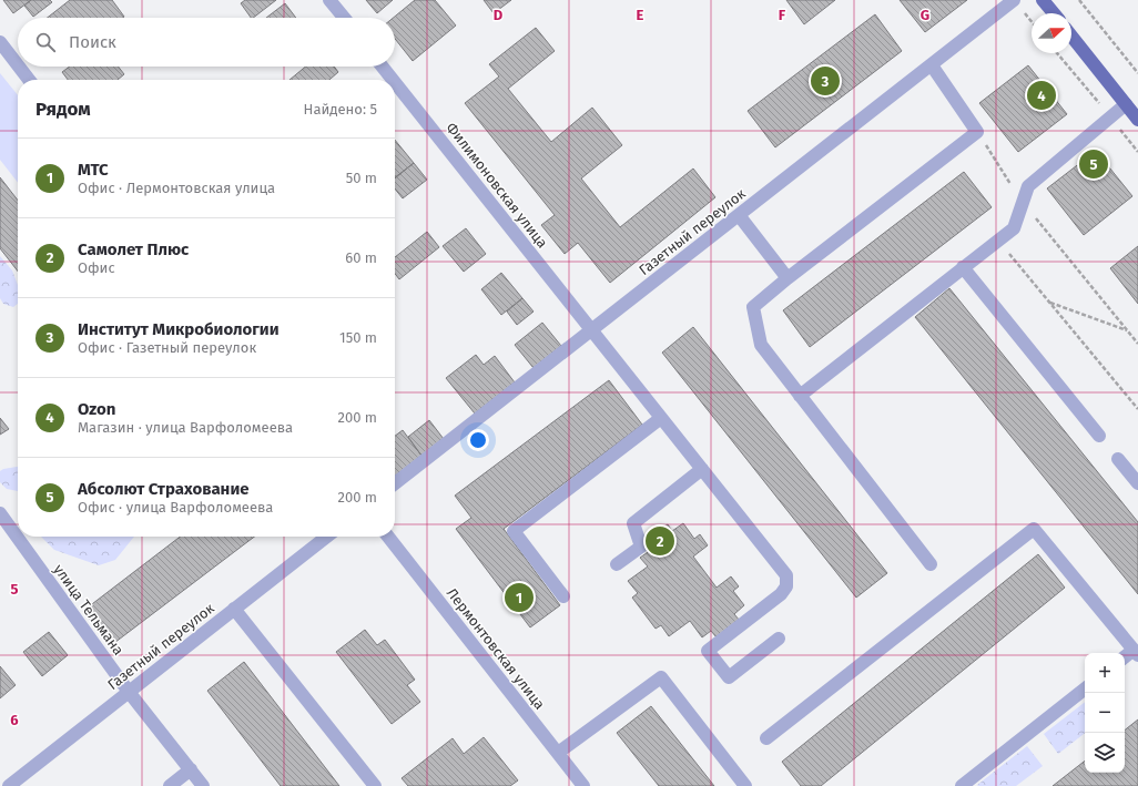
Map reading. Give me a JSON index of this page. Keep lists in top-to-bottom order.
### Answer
{
  "streets": {
    "street": [
      "Филимоновская улица",
      "Газетный переулок",
      "улица Тельмана",
      "Лермонтовская улица"
    ]
  },
  "crossings": [
    ["Филимоновская улица", "Газетный переулок"],
    ["Газетный переулок", "улица Тельмана"]
  ],
  "north": "right",
  "page": {
    "search": "Поиск",
    "pins": [
      "3",
      "4",
      "5",
      "2",
      "1"
    ],
    "heading": ["Рядом", "Найдено: 5"],
    "list": [
      {
        "mark": "1",
        "name": "МТС",
        "note": "Офис · Лермонтовская улица",
        "value": "50 m"
      },
      {
        "mark": "2",
        "name": "Самолет Плюс",
        "note": "Офис",
        "value": "60 m"
      },
      {
        "mark": "3",
        "name": "Институт Микробиологии",
        "note": "Офис · Газетный переулок",
        "value": "150 m"
      },
      {
        "mark": "4",
        "name": "Ozon",
        "note": "Магазин · улица Варфоломеева",
        "value": "200 m"
      },
      {
        "mark": "5",
        "name": "Абсолют Страхование",
        "note": "Офис · улица Варфоломеева",
        "value": "200 m"
      }
    ],
    "map_buttons": ["+", "−"]
  },
  "grid": {
    "columns": [
      "D",
      "E",
      "F",
      "G"
    ],
    "rows": ["5", "6"]
  }
}
